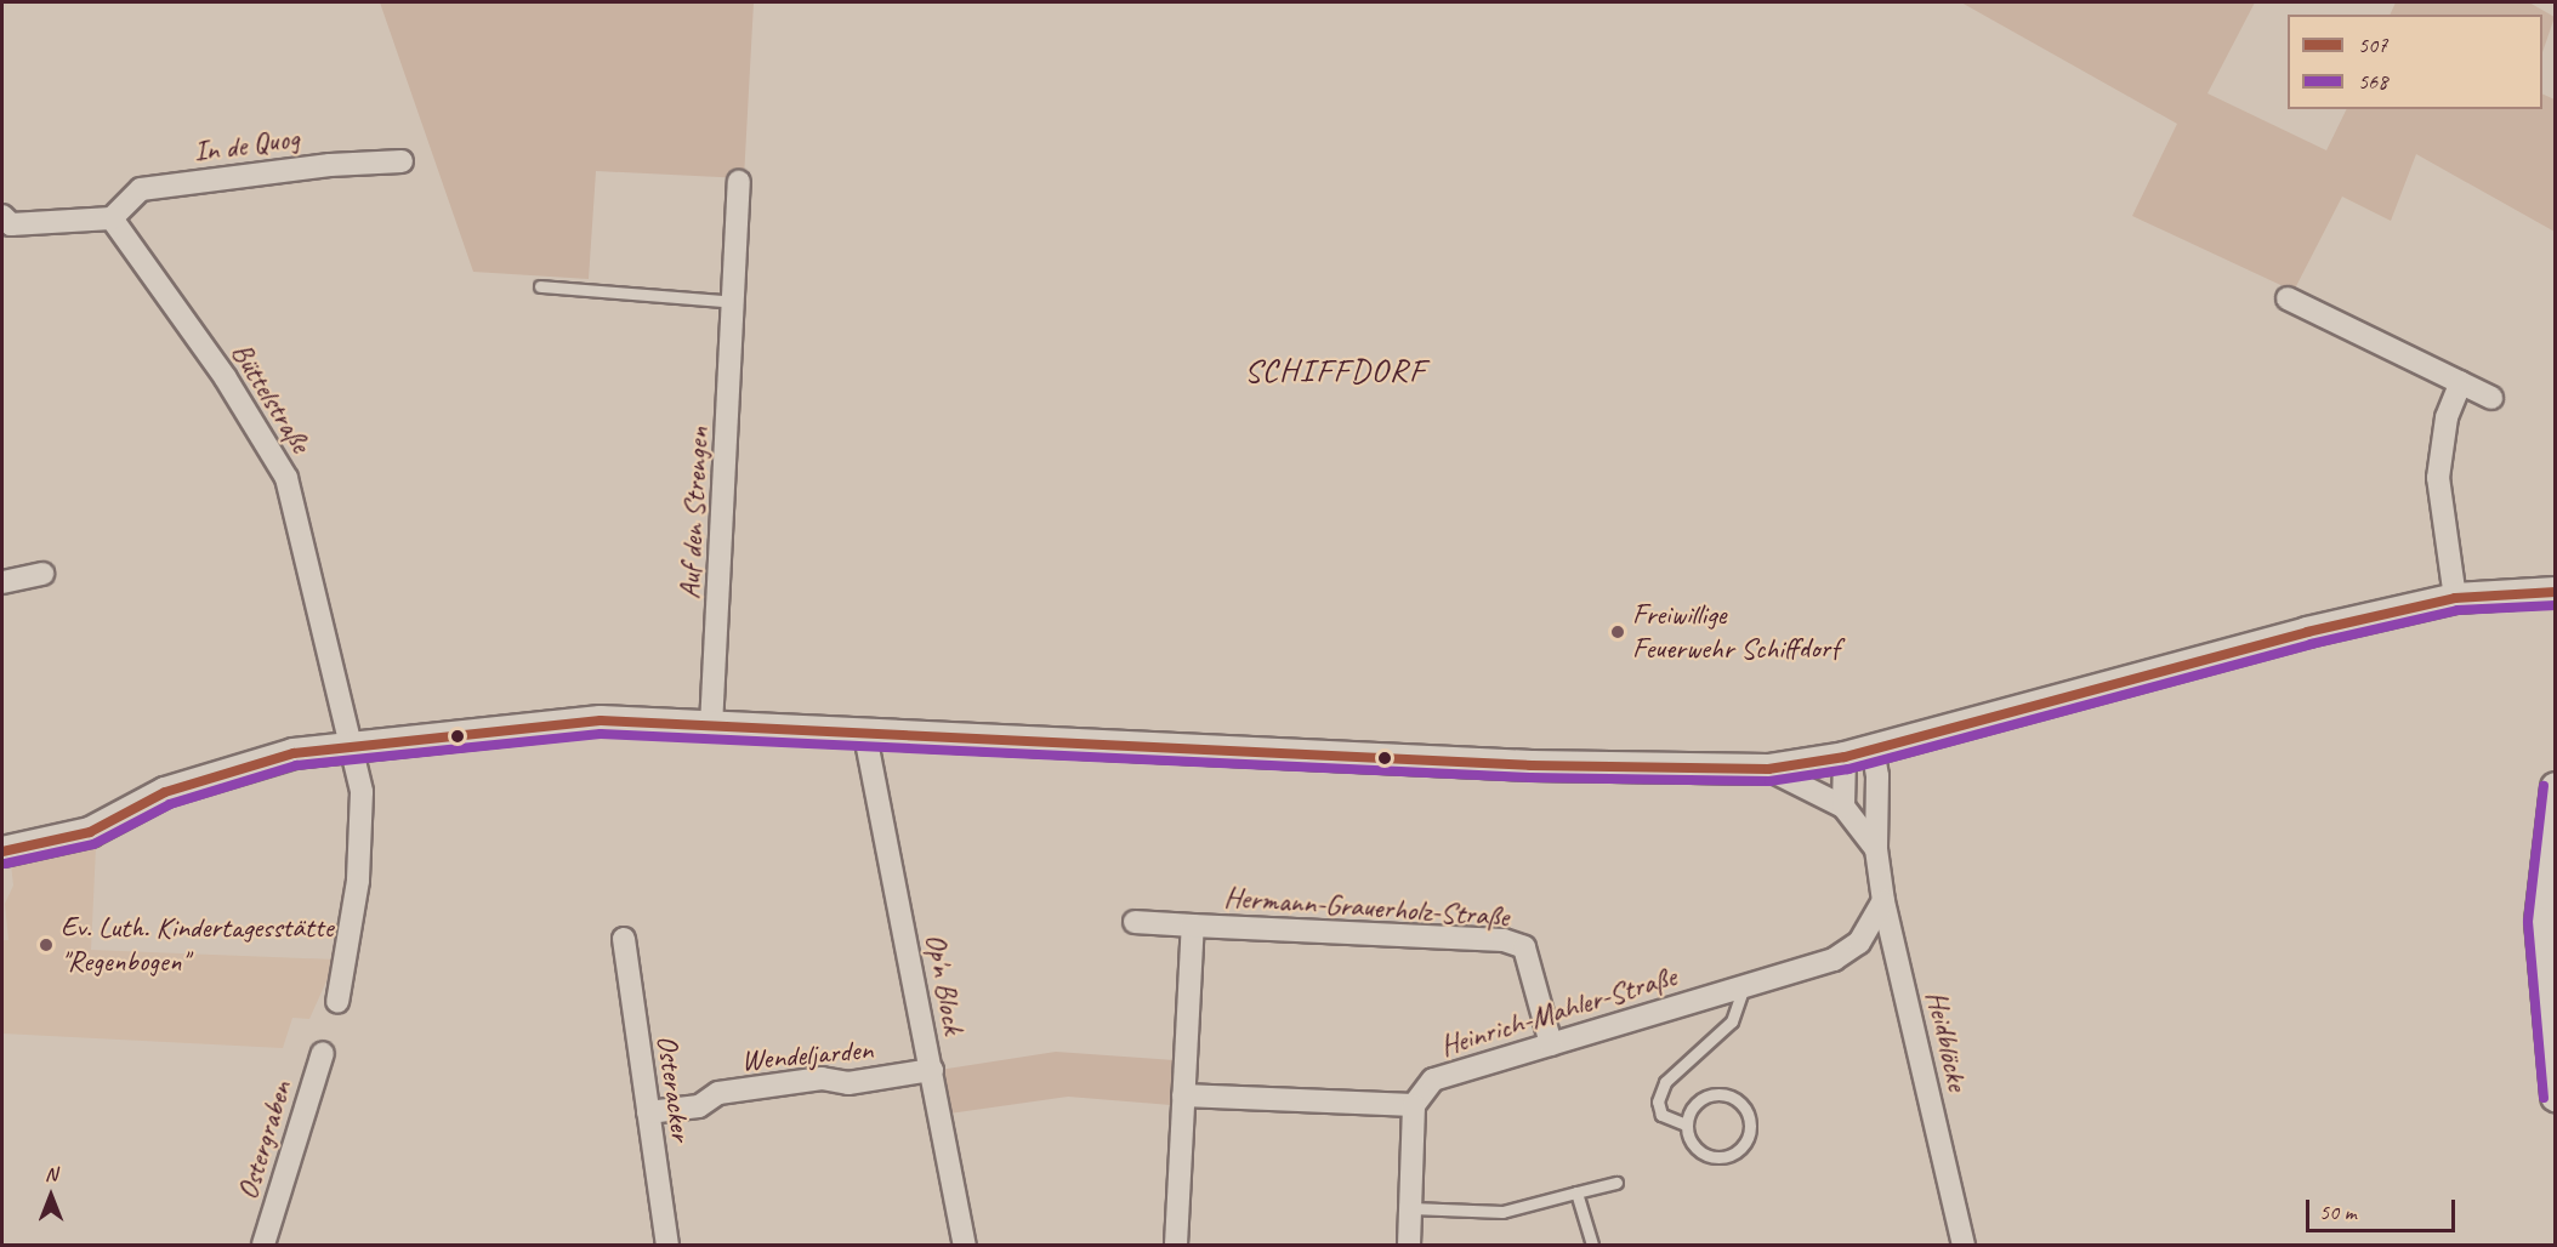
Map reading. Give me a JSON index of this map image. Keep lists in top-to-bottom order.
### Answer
{
  "streets": {
    "street": [
      "In de Quog",
      "Büttelstraße",
      "Auf den Strengen",
      "Hermann-Grauerholz-Straße",
      "Op'n Block",
      "Heinrich-Mahler-Straße",
      "Heidblöcke",
      "Wendeljarden",
      "Osteracker",
      "Ostergraben"
    ]
  },
  "crossings": [
    ["In de Quog", "Büttelstraße"],
    ["Hermann-Grauerholz-Straße", "Heinrich-Mahler-Straße"],
    ["Op'n Block", "Wendeljarden"],
    ["Heinrich-Mahler-Straße", "Heidblöcke"],
    ["Wendeljarden", "Osteracker"]
  ],
  "districts": ["SCHIFFDORF"],
  "places": ["Freiwillige Feuerwehr Schiffdorf", "Ev. Luth. Kindertagesstätte \"Regenbogen\""],
  "lines": ["transit line 507", "transit line 568"],
  "legend": ["507", "568"],
  "scale_bar": "50 m",
  "north": "top"
}
